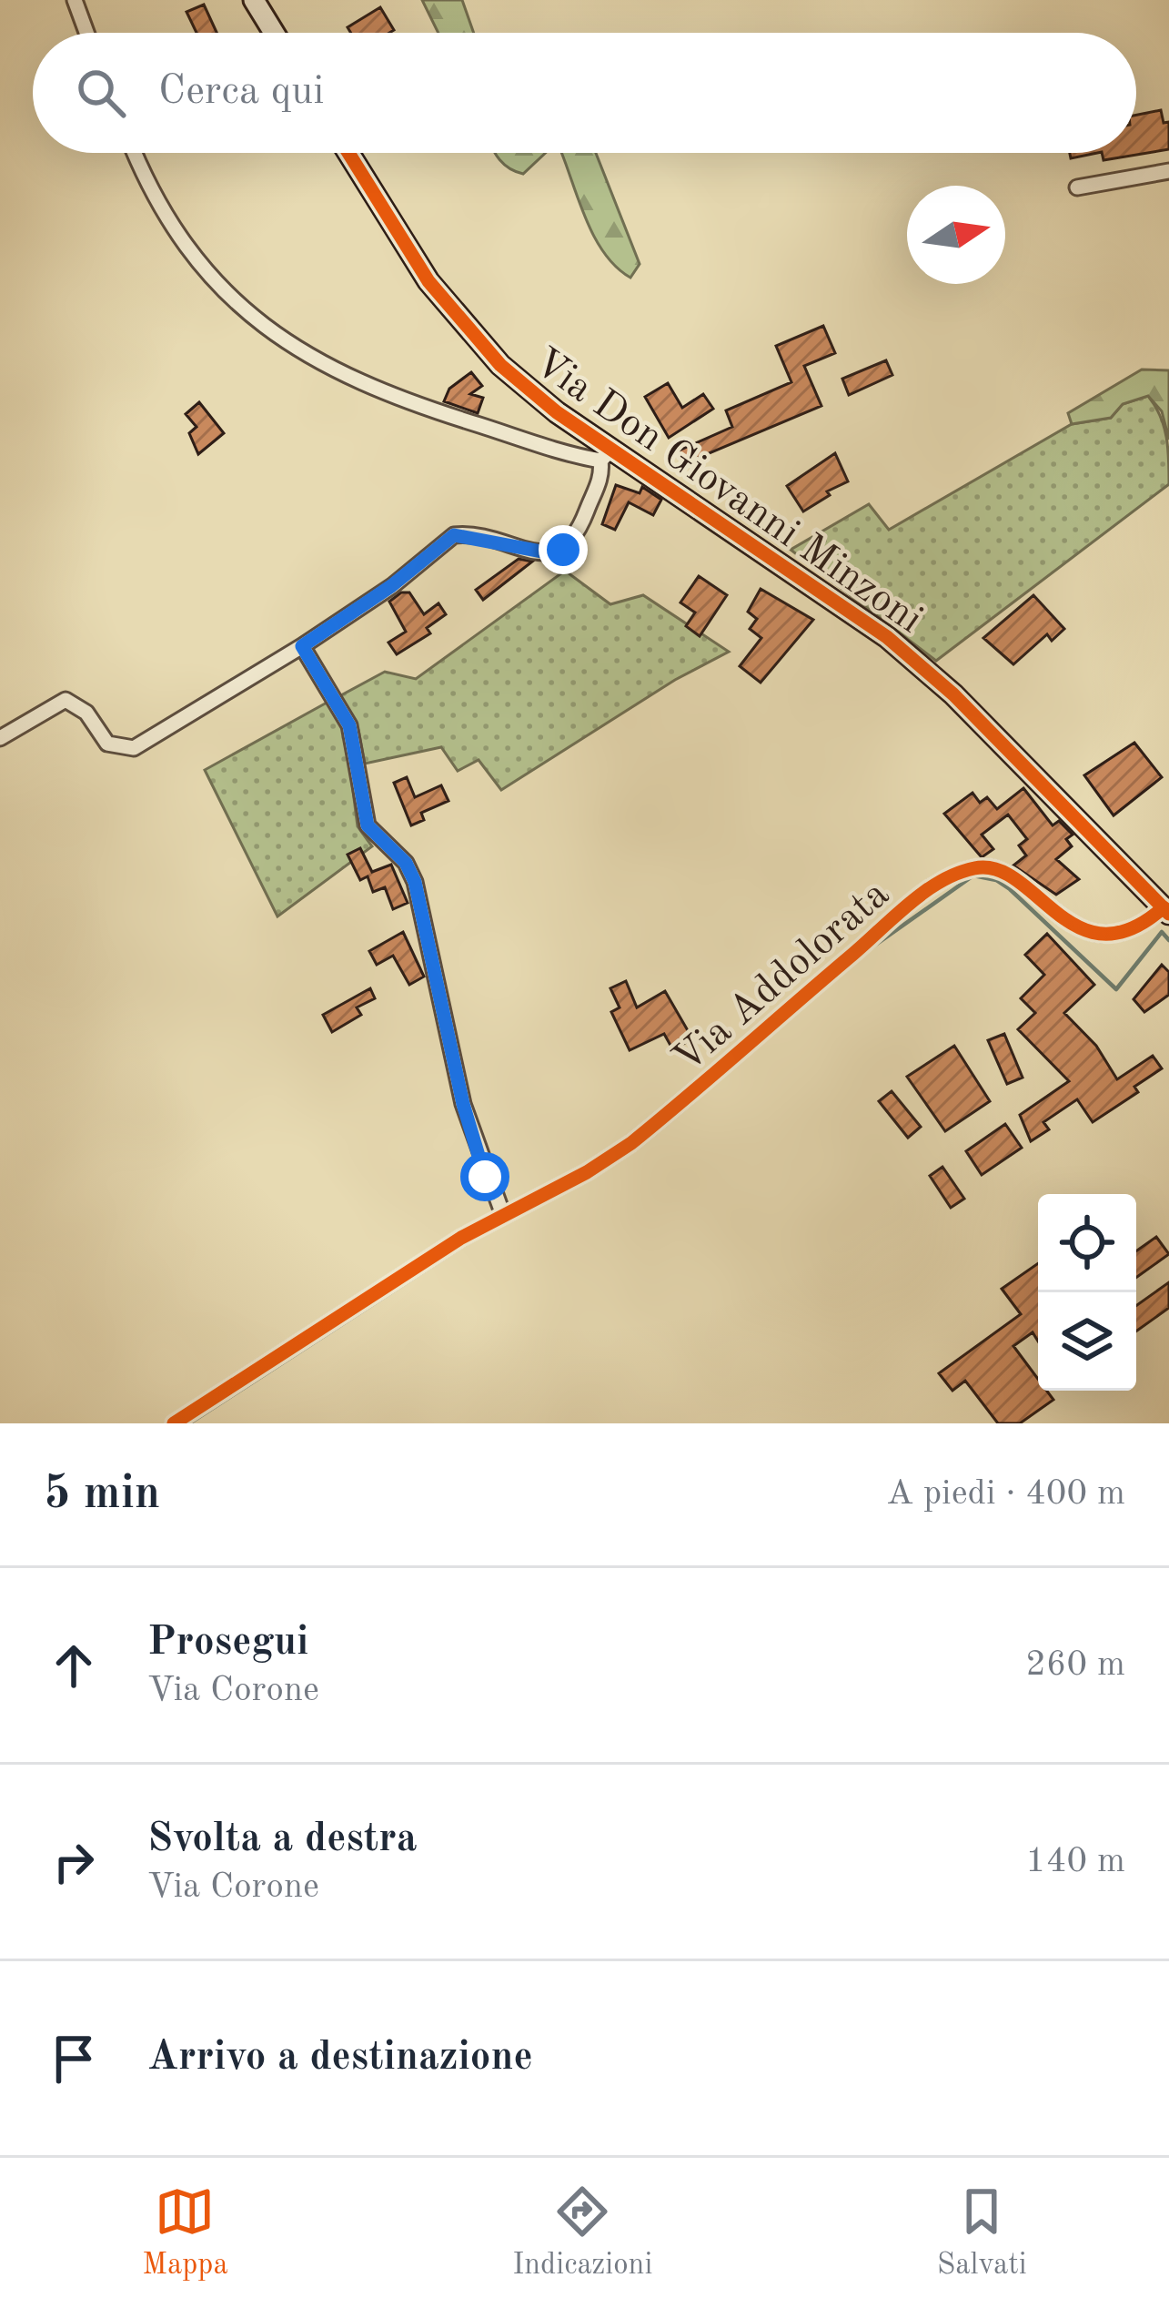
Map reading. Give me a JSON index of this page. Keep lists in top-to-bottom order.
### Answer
{
  "streets": {
    "street": ["Via Don Giovanni Minzoni", "Via Addolorata"]
  },
  "crossings": [
    ["Via Don Giovanni Minzoni", "Via Addolorata"]
  ],
  "north": "right",
  "page": {
    "search": "Cerca qui",
    "heading": ["5 min", "A piedi · 400 m"],
    "list": [
      ["Prosegui", "Via Corone", "260 m"],
      ["Svolta a destra", "Via Corone", "140 m"],
      "Arrivo a destinazione"
    ],
    "nav": ["Mappa", "Indicazioni", "Salvati"]
  }
}
